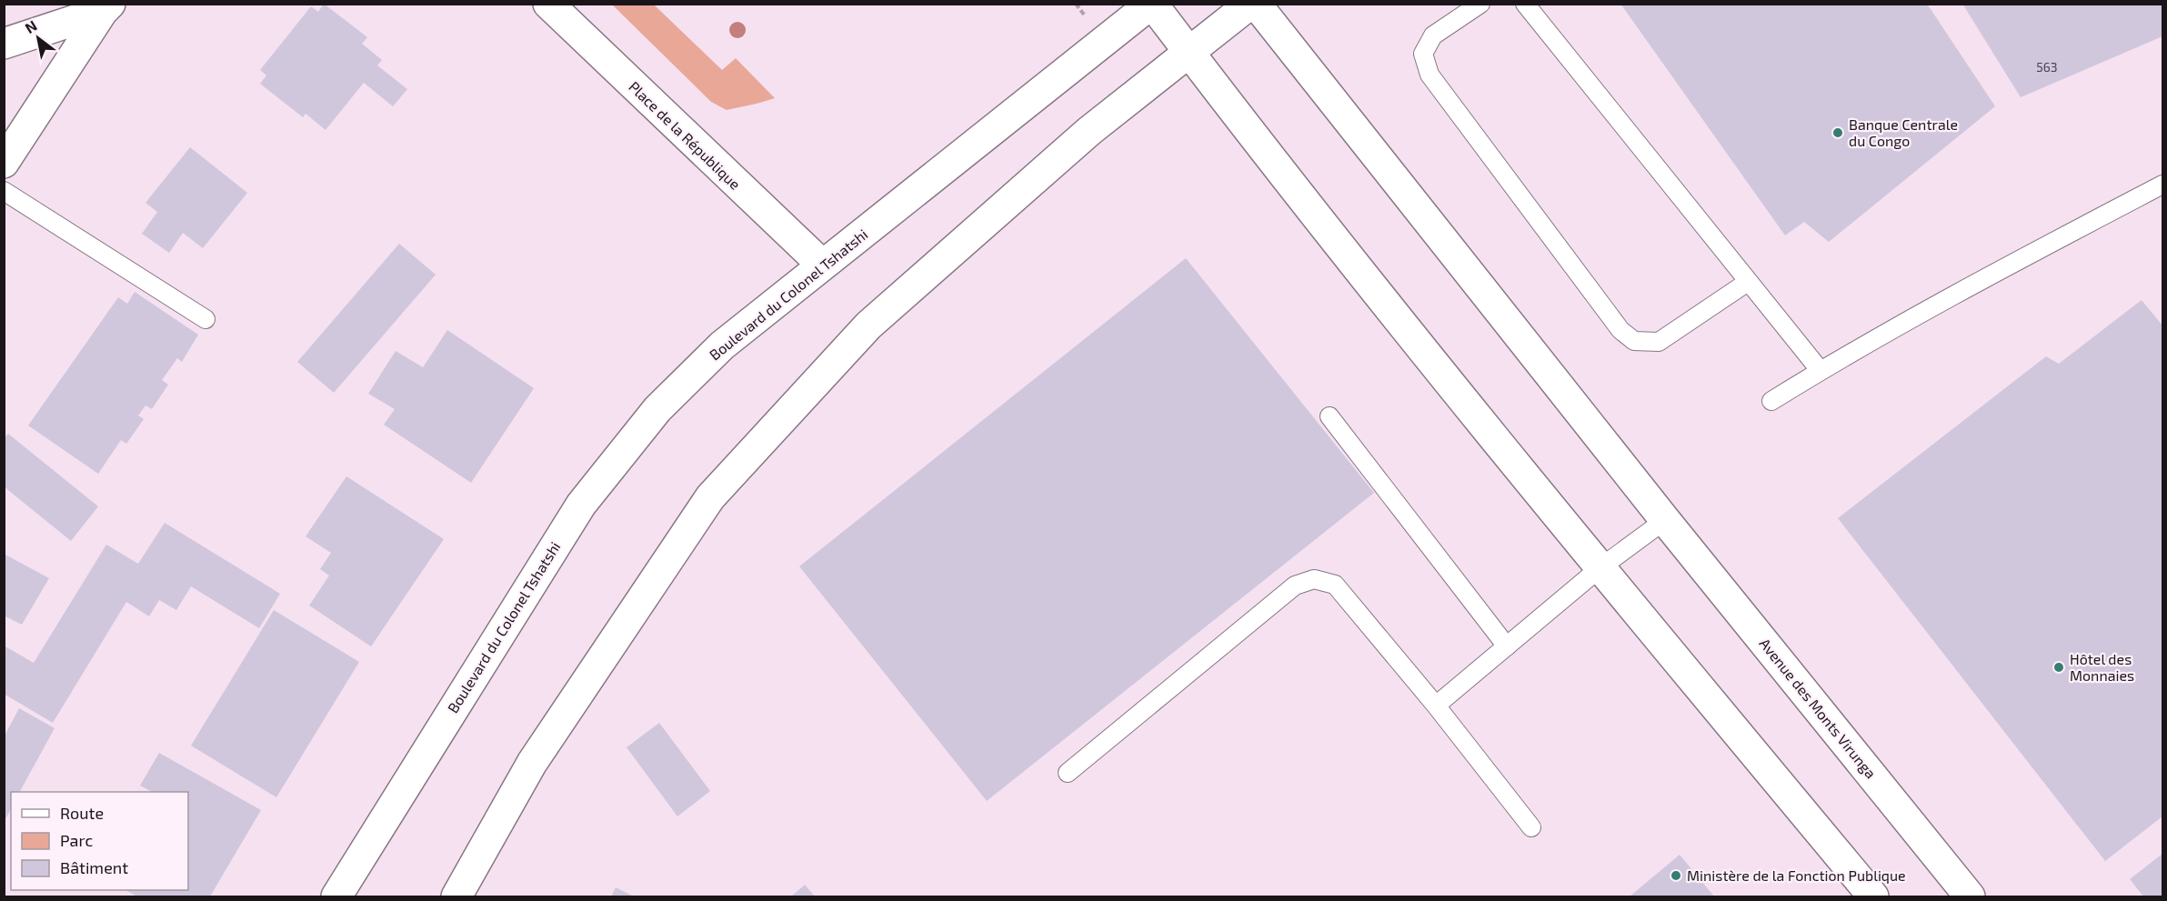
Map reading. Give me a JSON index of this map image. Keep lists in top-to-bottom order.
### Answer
{
  "streets": {
    "street": ["Place de la République", "Boulevard du Colonel Tshatshi", "Avenue des Monts Virunga"]
  },
  "crossings": [
    ["Place de la République", "Boulevard du Colonel Tshatshi"]
  ],
  "places": ["Banque Centrale du Congo", "Hôtel des Monnaies", "Ministère de la Fonction Publique"],
  "house_numbers": ["563"],
  "legend": ["Route", "Parc", "Bâtiment"],
  "north": "top left"
}
